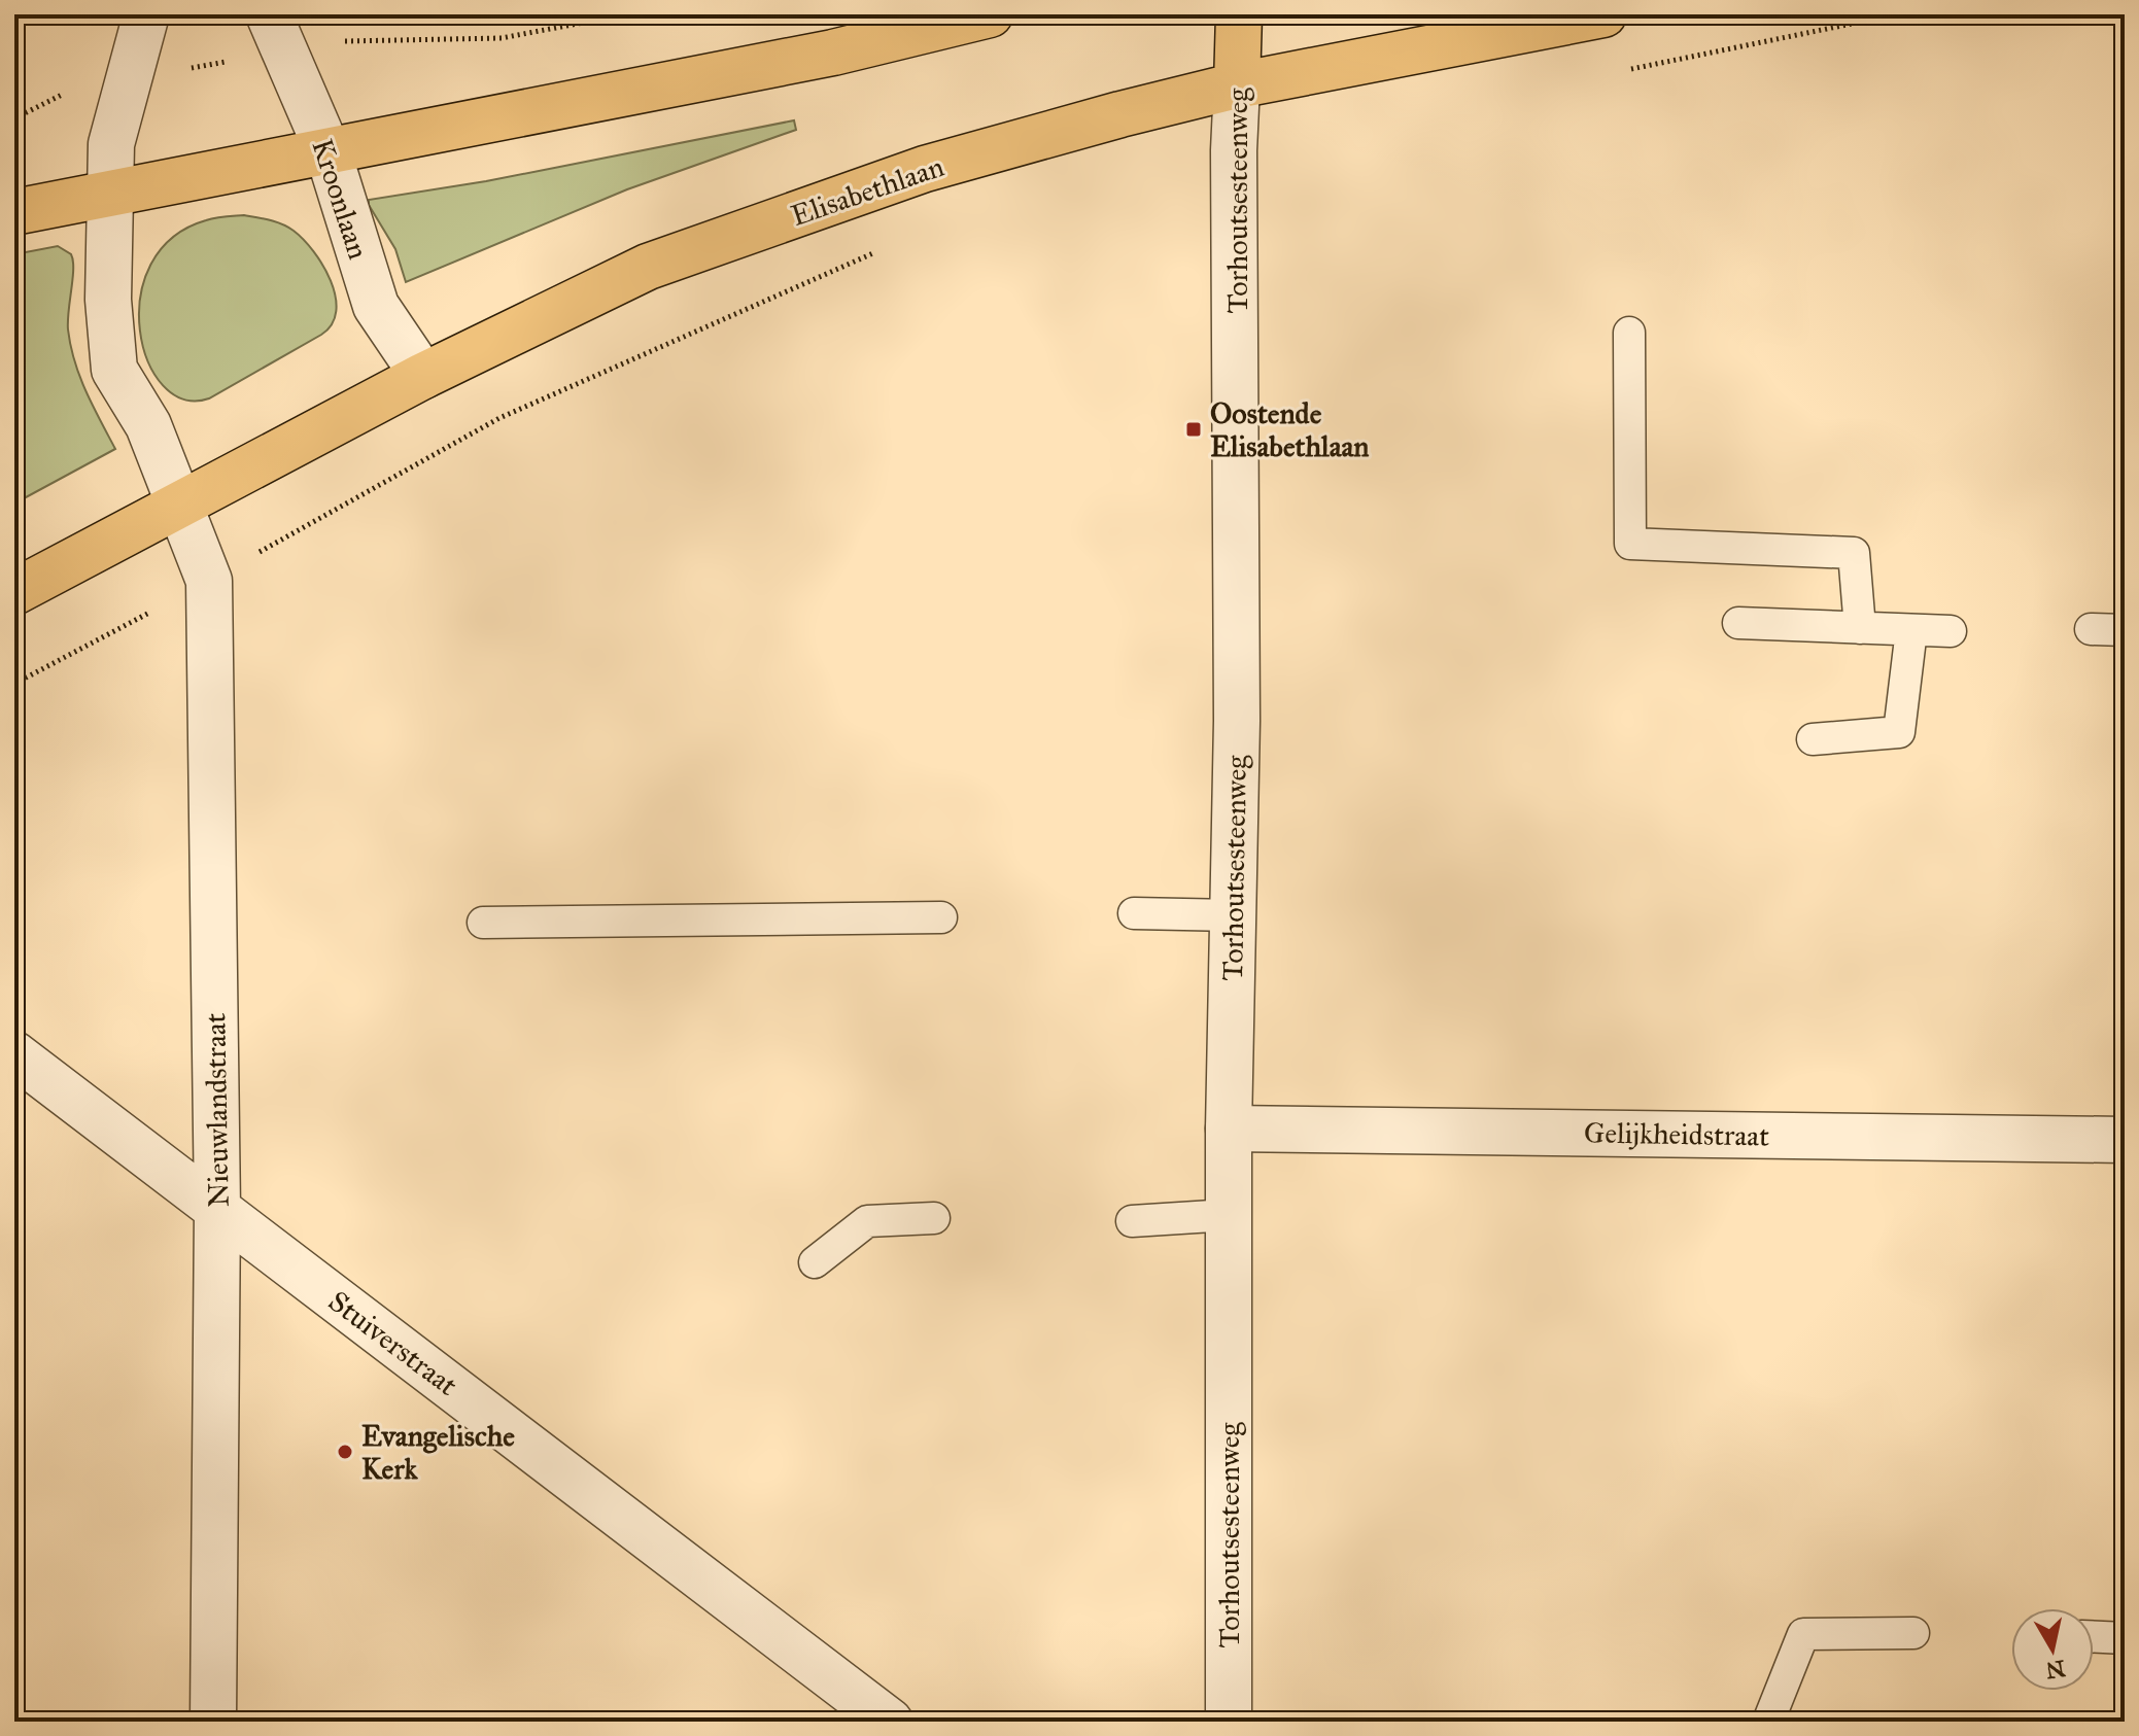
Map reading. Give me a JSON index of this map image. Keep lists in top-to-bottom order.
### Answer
{
  "streets": {
    "main road": ["Elisabethlaan", "Torhoutsesteenweg"],
    "street": [
      "Kroonlaan",
      "Nieuwlandstraat",
      "Gelijkheidstraat",
      "Stuiverstraat"
    ]
  },
  "crossings": [
    ["Elisabethlaan", "Kroonlaan"],
    ["Elisabethlaan", "Torhoutsesteenweg"],
    ["Elisabethlaan", "Nieuwlandstraat"],
    ["Torhoutsesteenweg", "Gelijkheidstraat"],
    ["Nieuwlandstraat", "Stuiverstraat"]
  ],
  "places": {
    "transit": ["Oostende Elisabethlaan"],
    "other": ["Evangelische Kerk"]
  },
  "north": "bottom"
}
